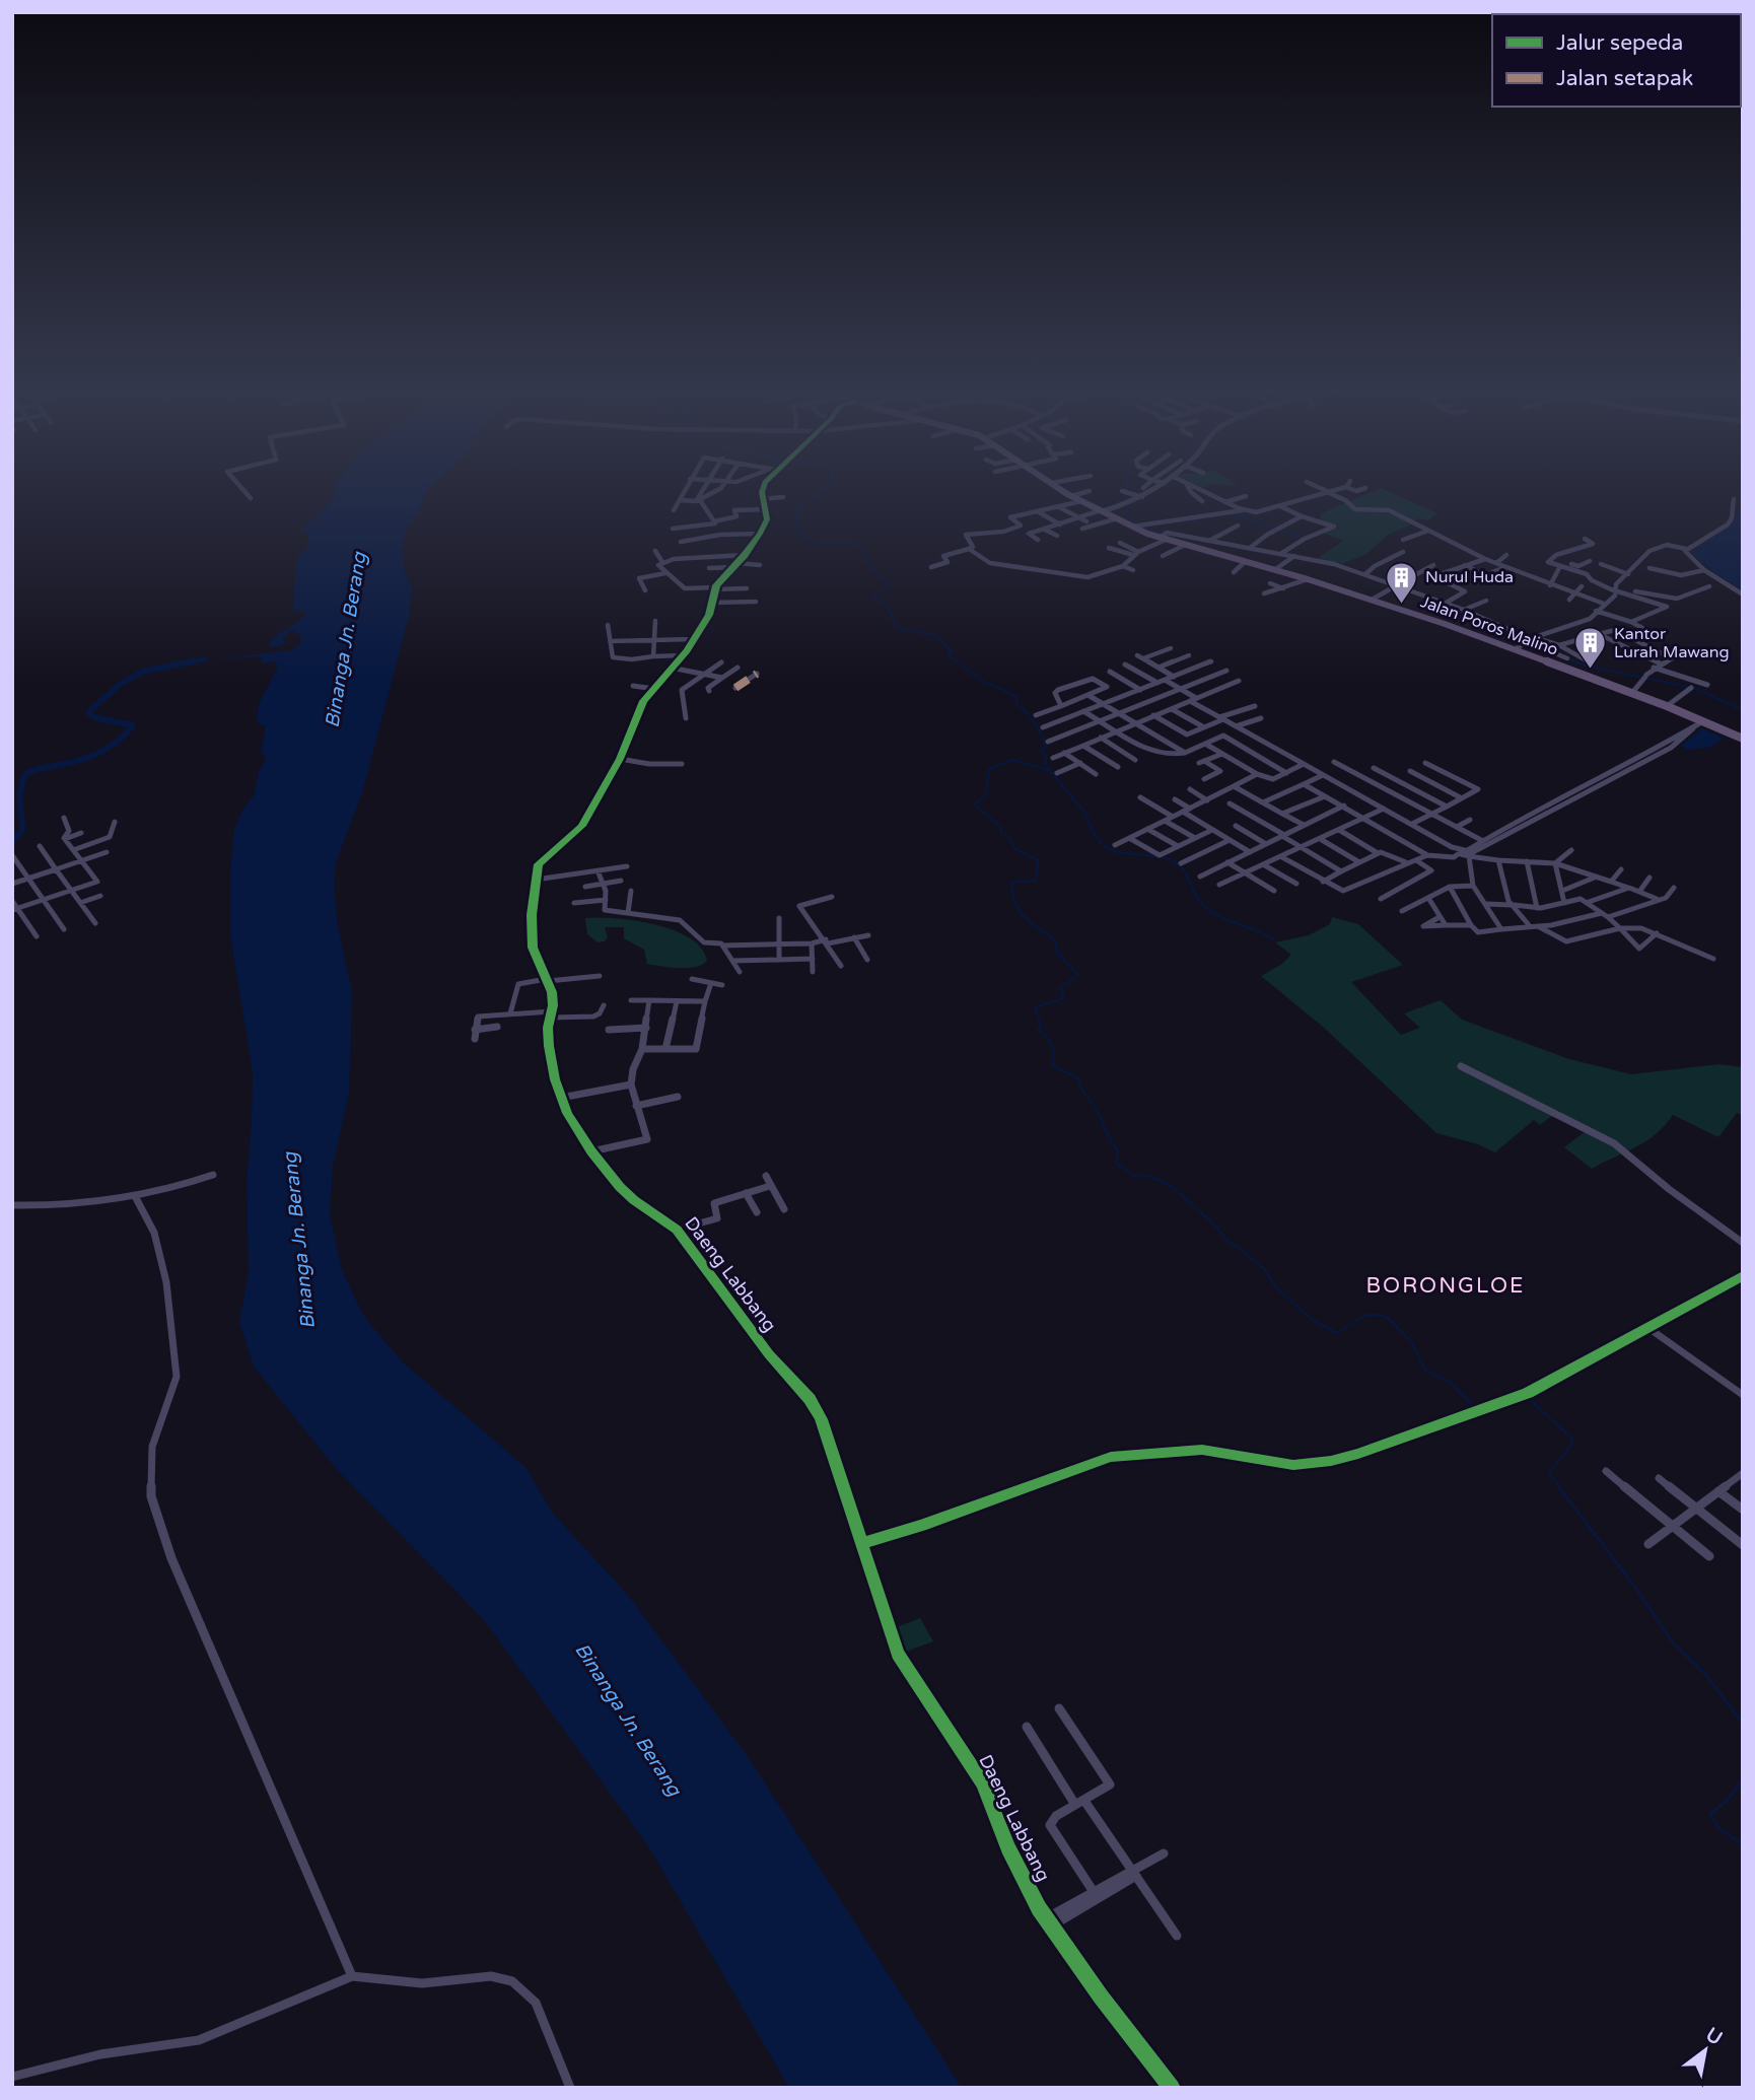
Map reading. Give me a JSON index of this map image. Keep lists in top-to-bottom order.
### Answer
{
  "streets": {
    "main road": ["Jalan Poros Malino"],
    "street": ["Daeng Labbang"]
  },
  "districts": ["BORONGLOE"],
  "water": ["Binanga Jn. Berang"],
  "places": {
    "building": ["Nurul Huda", "Kantor Lurah Mawang"]
  },
  "legend": ["Jalur sepeda", "Jalan setapak"],
  "north": "top right"
}
